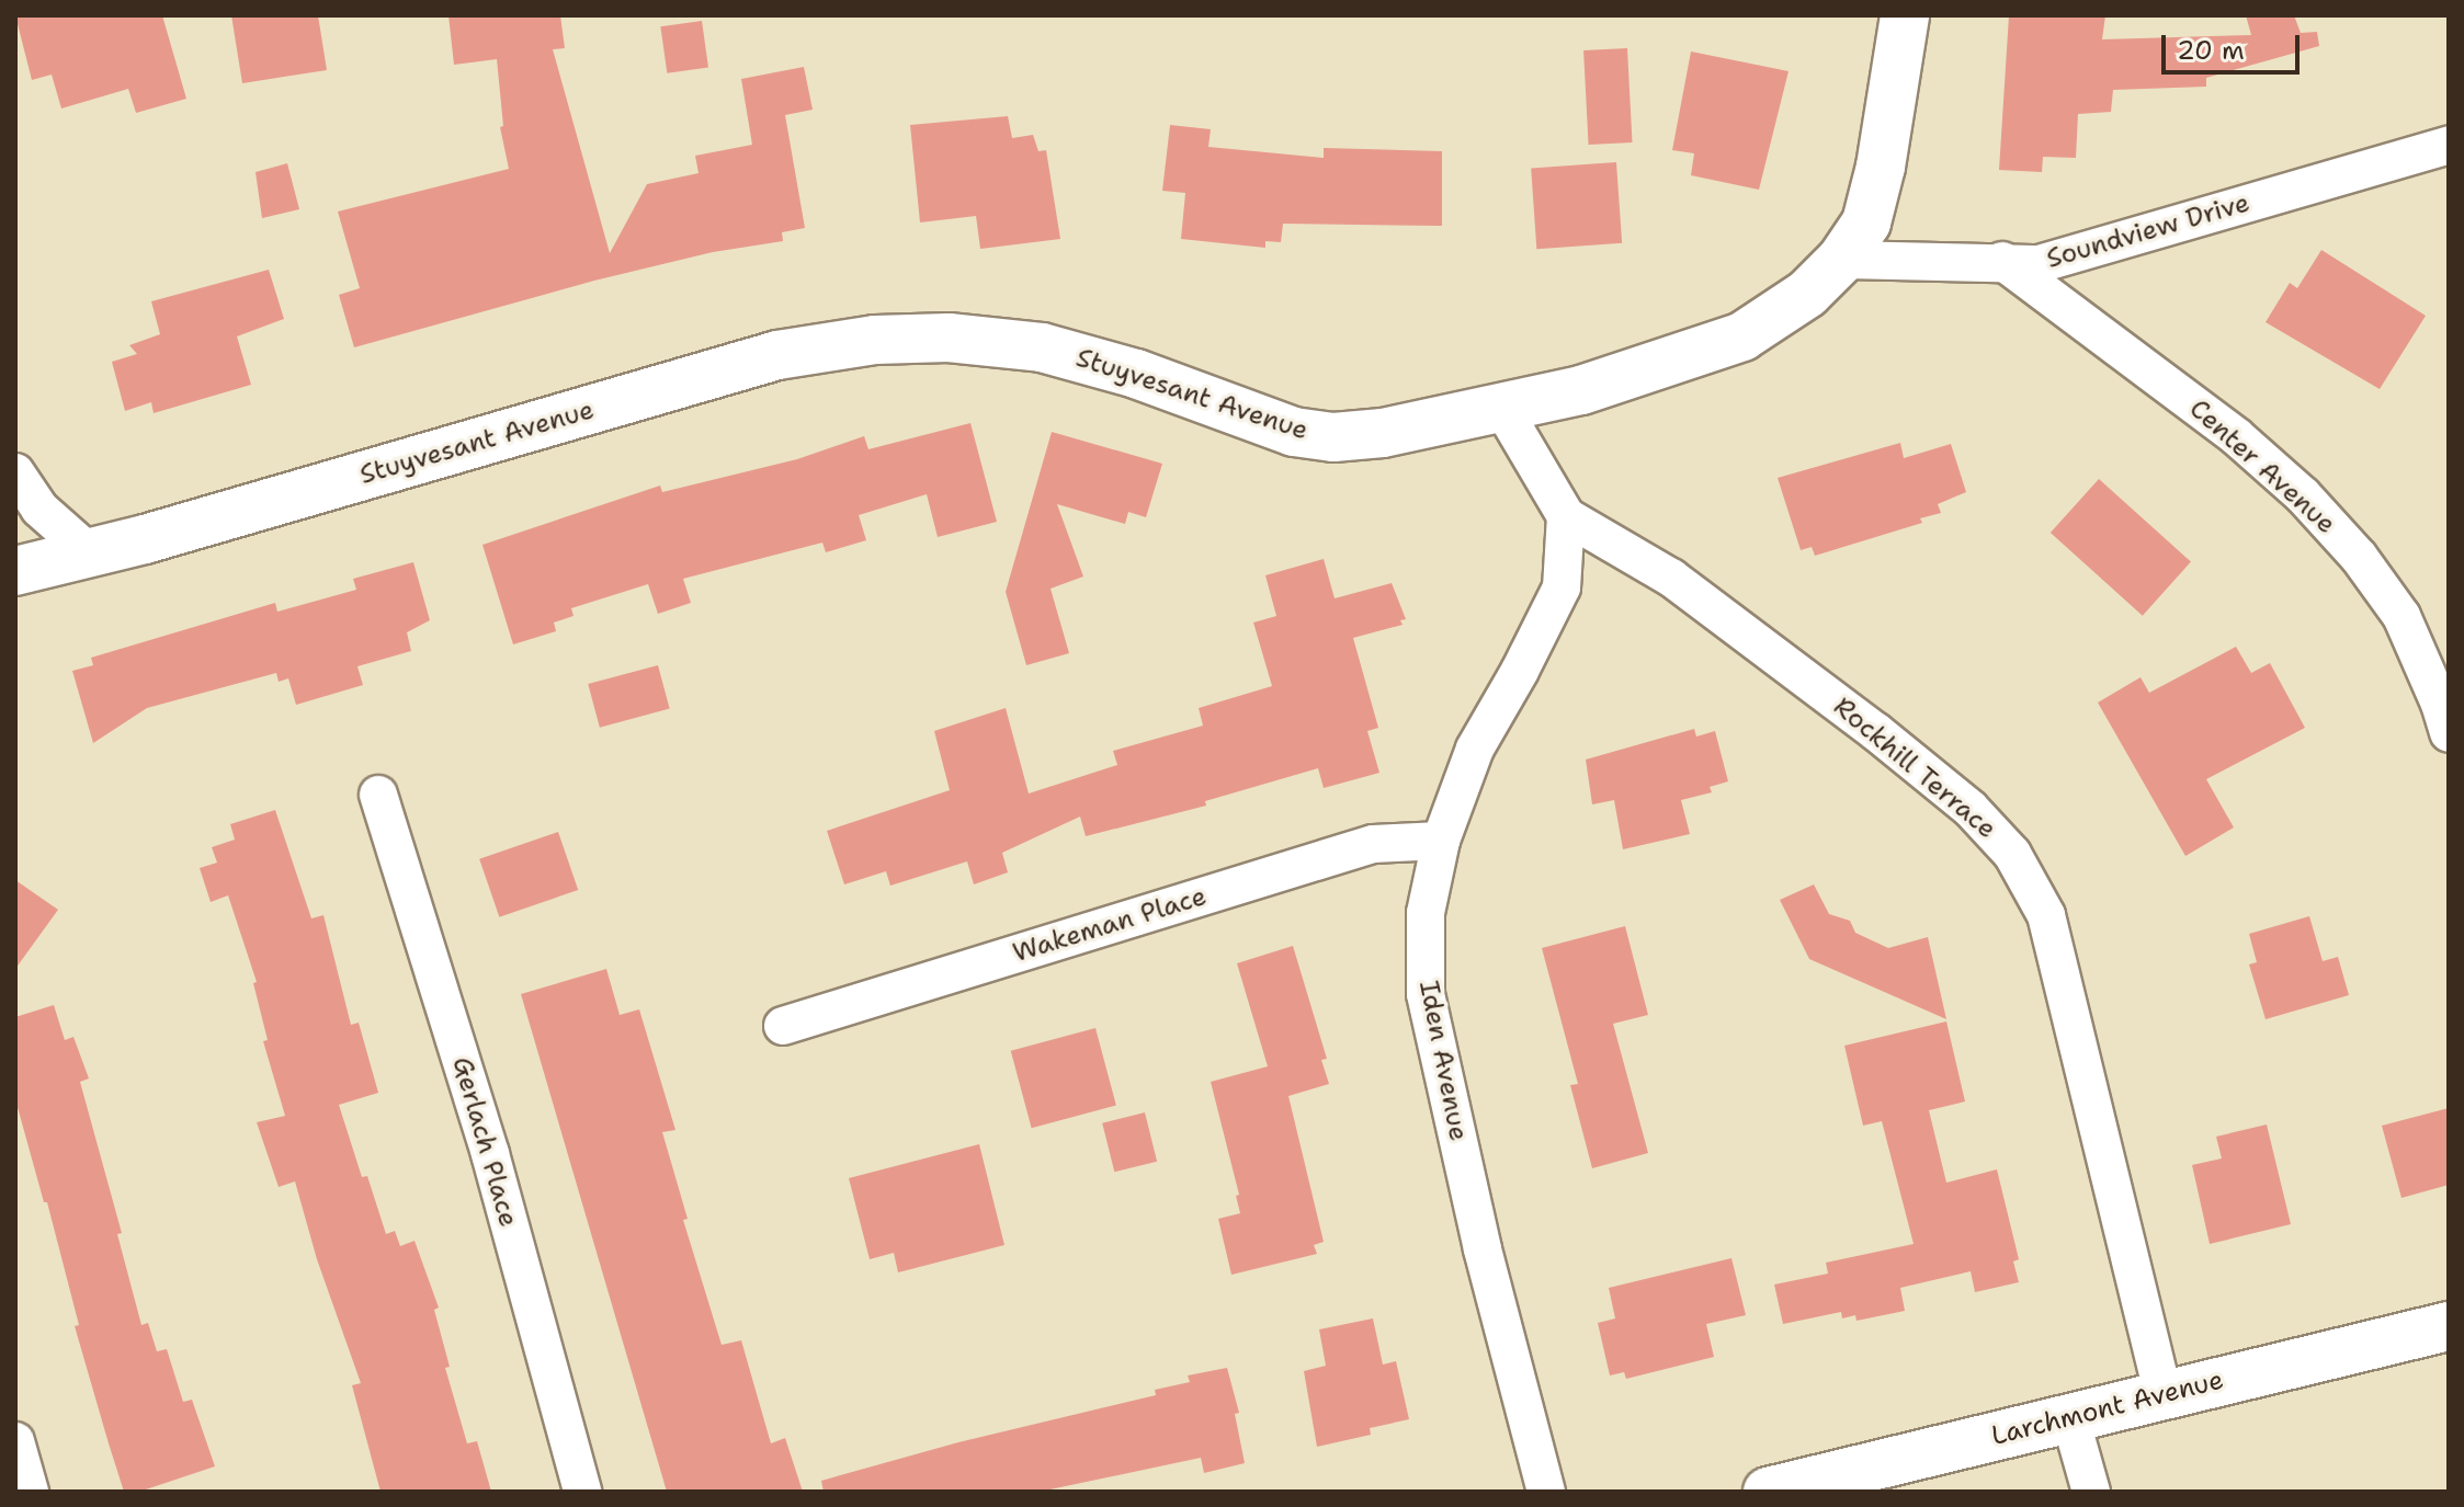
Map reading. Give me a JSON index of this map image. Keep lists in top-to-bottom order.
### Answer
{
  "streets": {
    "street": [
      "Soundview Drive",
      "Stuyvesant Avenue",
      "Center Avenue",
      "Rockhill Terrace",
      "Wakeman Place",
      "Iden Avenue",
      "Gerlach Place",
      "Larchmont Avenue"
    ]
  },
  "crossings": [
    ["Soundview Drive", "Stuyvesant Avenue"],
    ["Soundview Drive", "Center Avenue"],
    ["Rockhill Terrace", "Iden Avenue"],
    ["Rockhill Terrace", "Larchmont Avenue"],
    ["Wakeman Place", "Iden Avenue"]
  ],
  "scale_bar": "20 m"
}
